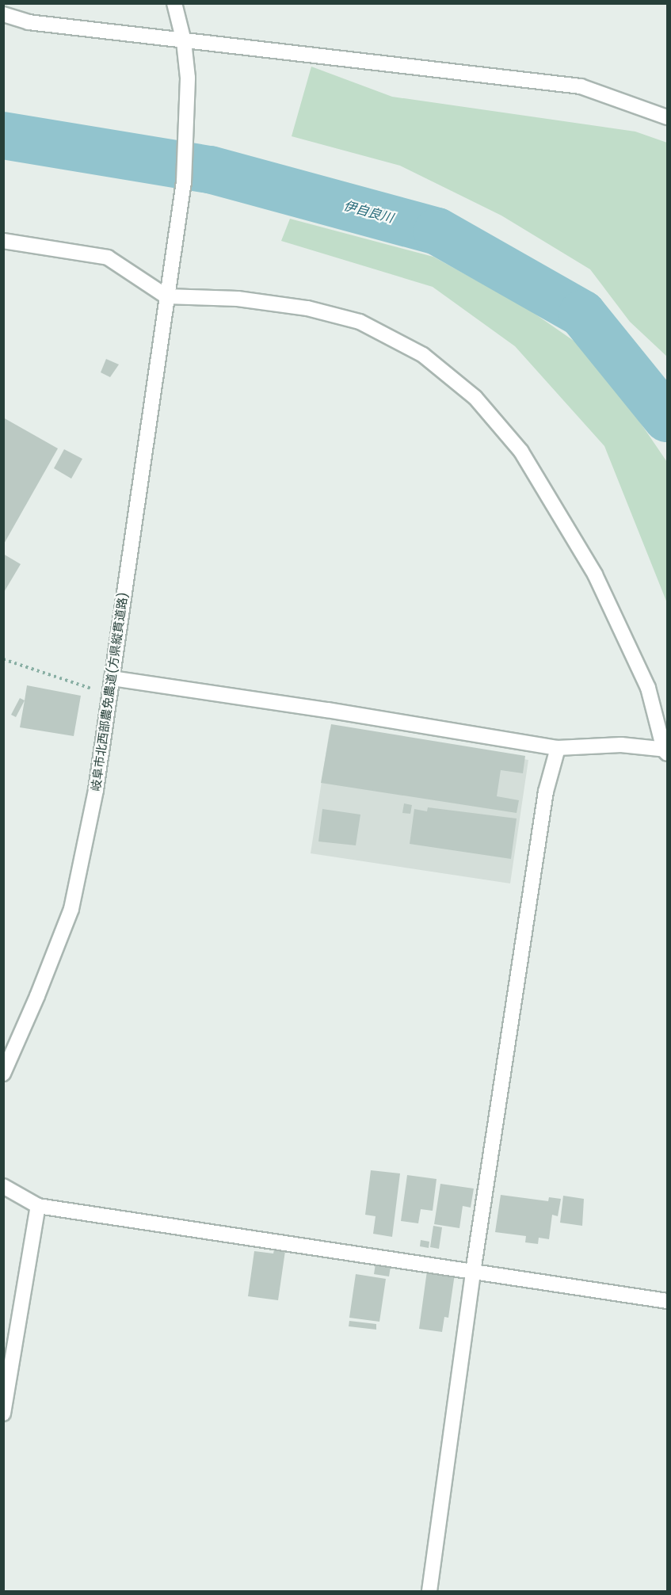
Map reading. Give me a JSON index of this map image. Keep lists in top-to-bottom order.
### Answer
{
  "streets": {
    "street": ["岐阜市北西部農免農道(方県縦貫道路)"]
  },
  "water": ["伊自良川"]
}
